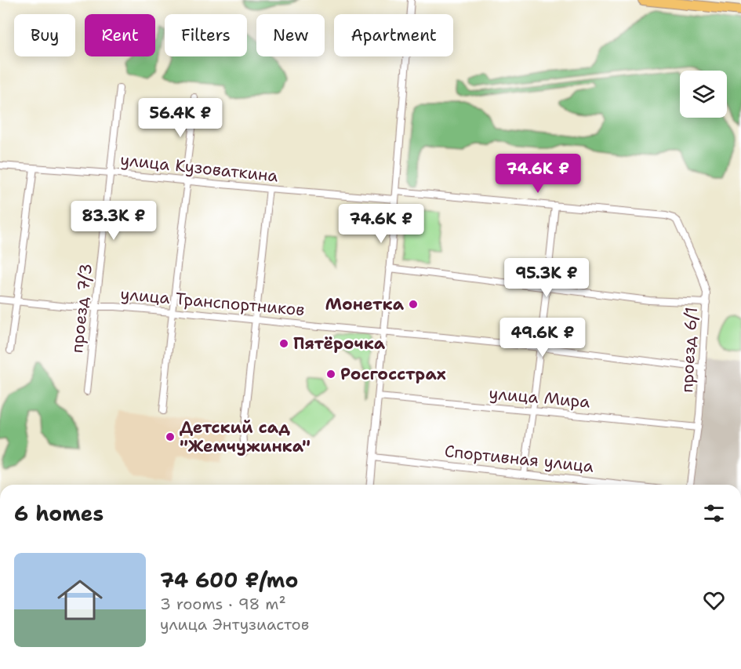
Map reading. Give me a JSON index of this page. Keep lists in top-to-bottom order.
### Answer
{
  "streets": {
    "street": [
      "улица Кузоваткина",
      "улица Транспортников",
      "проезд 7/3",
      "проезд 6/1",
      "улица Мира",
      "Спортивная улица"
    ]
  },
  "crossings": [
    ["улица Кузоваткина", "проезд 7/3"],
    ["улица Транспортников", "проезд 7/3"],
    ["улица Транспортников", "проезд 6/1"],
    ["проезд 6/1", "улица Мира"]
  ],
  "places": [
    "Монетка",
    "Пятёрочка",
    "Росгосстрах",
    "Детский сад \"Жемчужинка\""
  ],
  "page": {
    "chip": [
      "Buy",
      "Rent",
      "Filters",
      "New",
      "Apartment"
    ],
    "price": [
      "56.4K ₽",
      "74.6K ₽",
      "83.3K ₽",
      "74.6K ₽",
      "95.3K ₽",
      "49.6K ₽"
    ],
    "heading": "6 homes",
    "list": [
      {
        "name": "74 600 ₽/mo",
        "note": "3 rooms · 98 m² · улица Энтузиастов"
      }
    ]
  }
}
